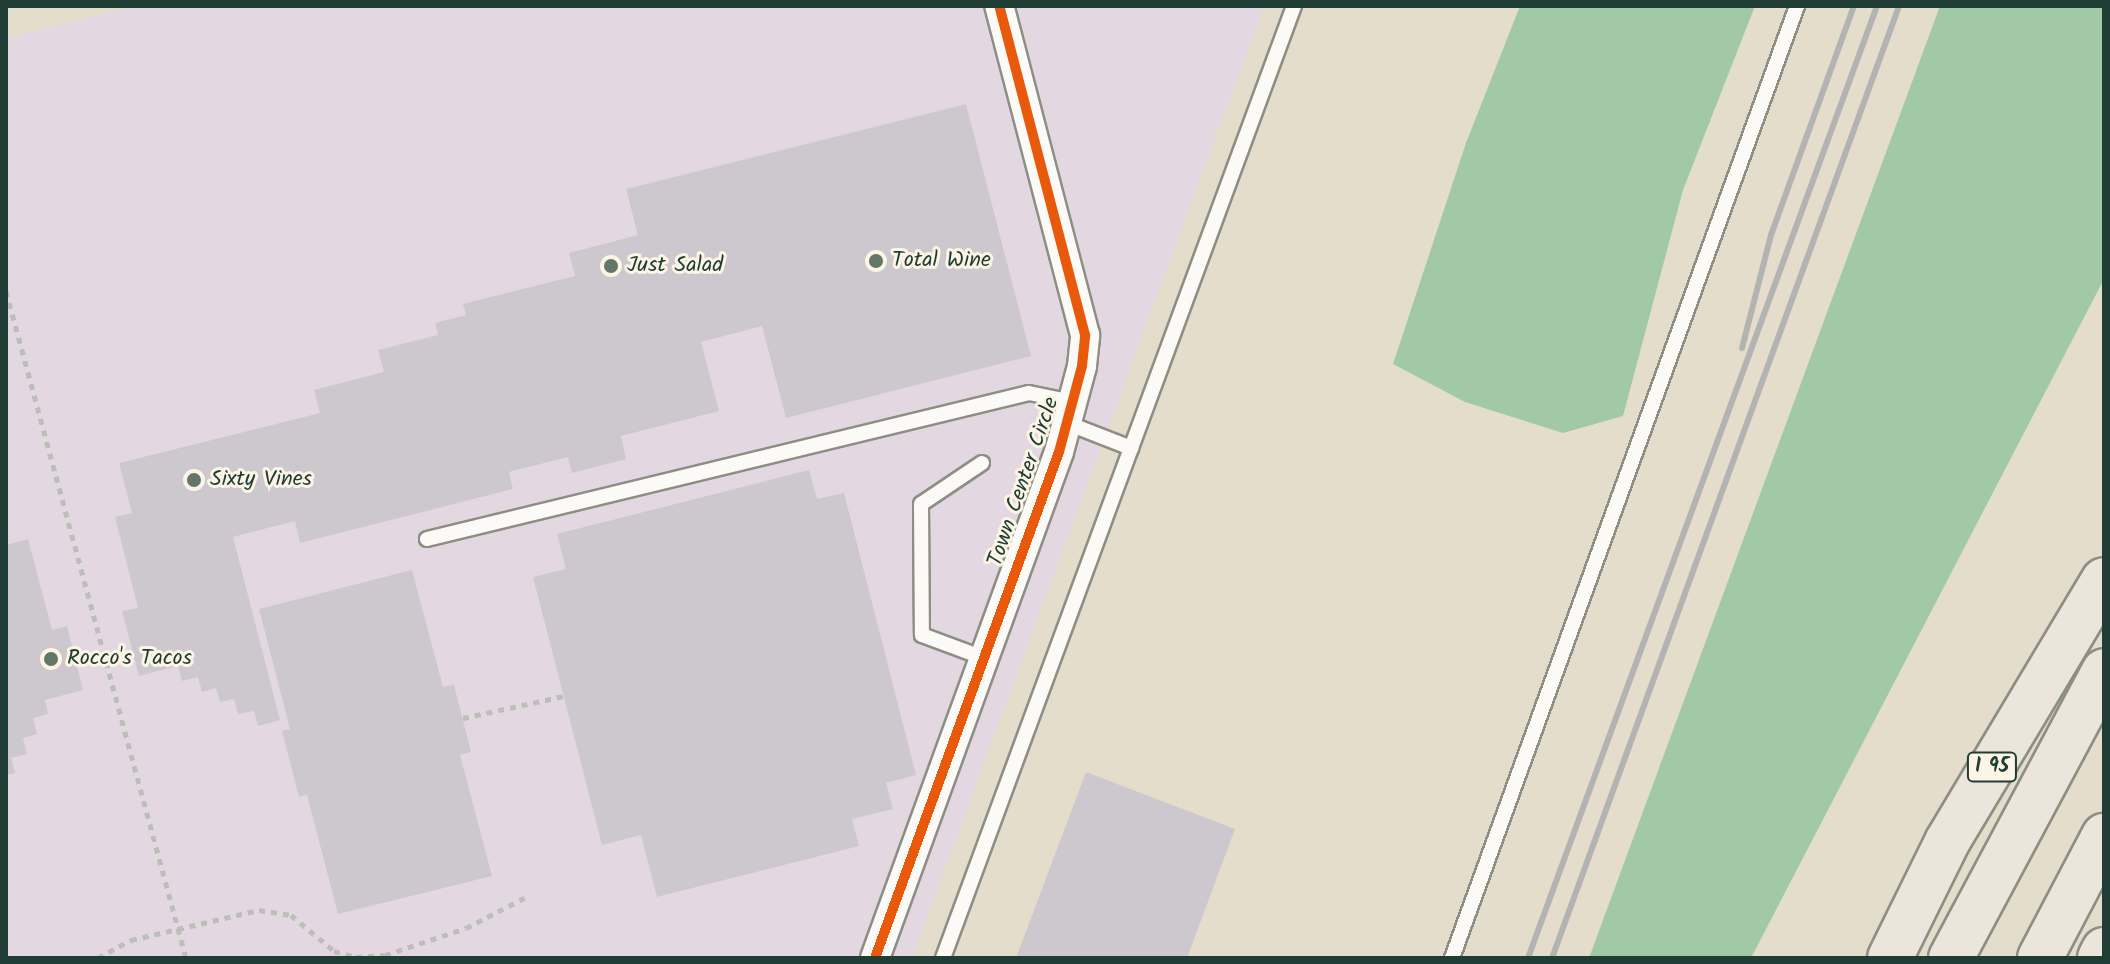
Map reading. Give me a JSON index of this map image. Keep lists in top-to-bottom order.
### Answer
{
  "streets": {
    "highway": ["I 95"],
    "street": ["Town Center Circle"]
  },
  "places": [
    "Total Wine",
    "Just Salad",
    "Sixty Vines",
    "Rocco's Tacos"
  ]
}
